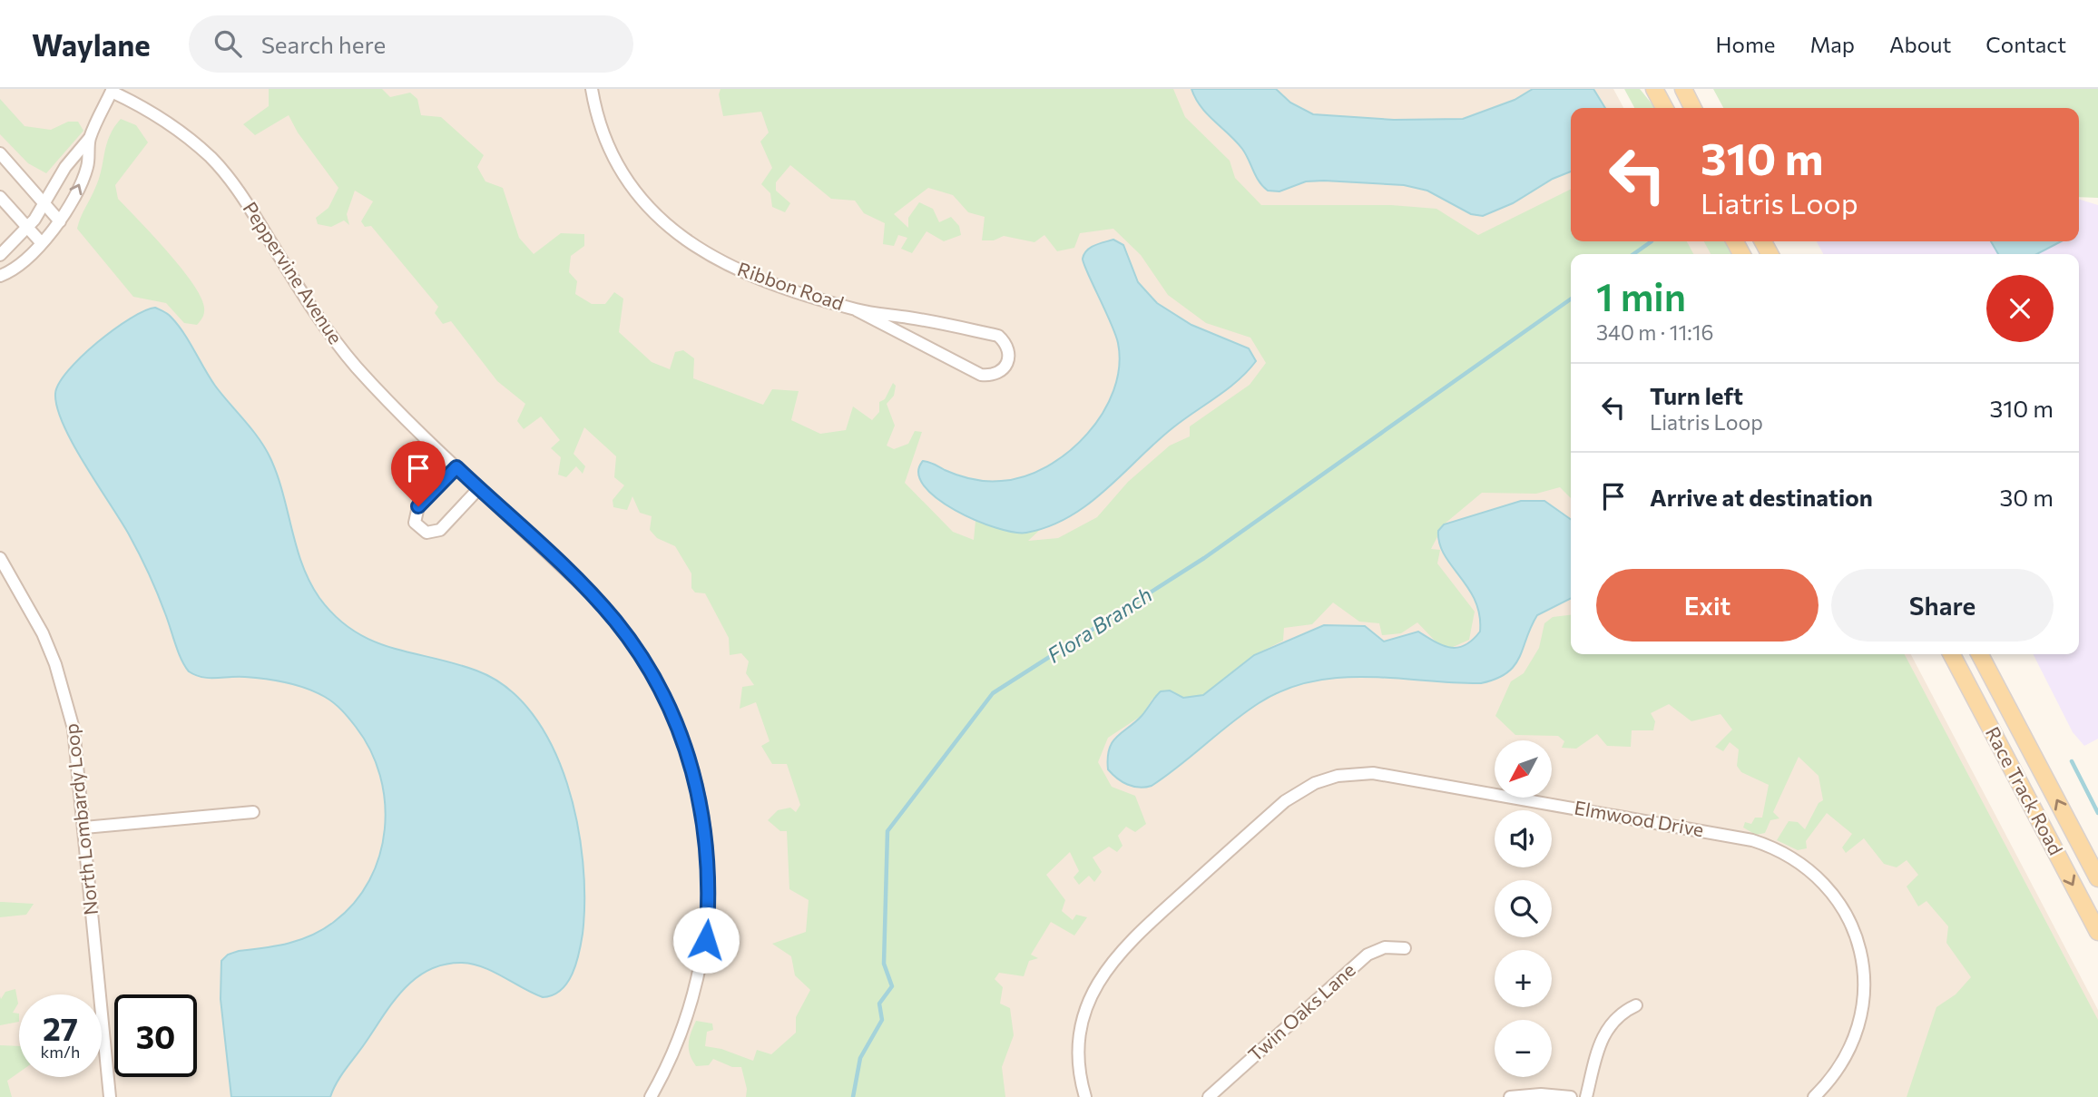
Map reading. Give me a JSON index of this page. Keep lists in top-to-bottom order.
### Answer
{
  "streets": {
    "main road": ["Race Track Road"],
    "street": [
      "Peppervine Avenue",
      "Ribbon Road",
      "North Lombardy Loop",
      "Elmwood Drive",
      "Twin Oaks Lane"
    ]
  },
  "water": ["Flora Branch"],
  "north": "bottom left",
  "page": {
    "header": "Waylane",
    "search": "Search here",
    "nav": [
      "Home",
      "Map",
      "About",
      "Contact"
    ],
    "turn": ["310 m", "Liatris Loop"],
    "heading": ["1 min", "340 m · 11:16"],
    "list": [
      {
        "name": "Turn left",
        "note": "Liatris Loop",
        "value": "310 m"
      },
      {
        "name": "Arrive at destination",
        "value": "30 m"
      }
    ],
    "buttons": ["Exit", "Share"],
    "map_buttons": ["+", "−"],
    "speed": "27 km/h",
    "limit": "30"
  }
}
